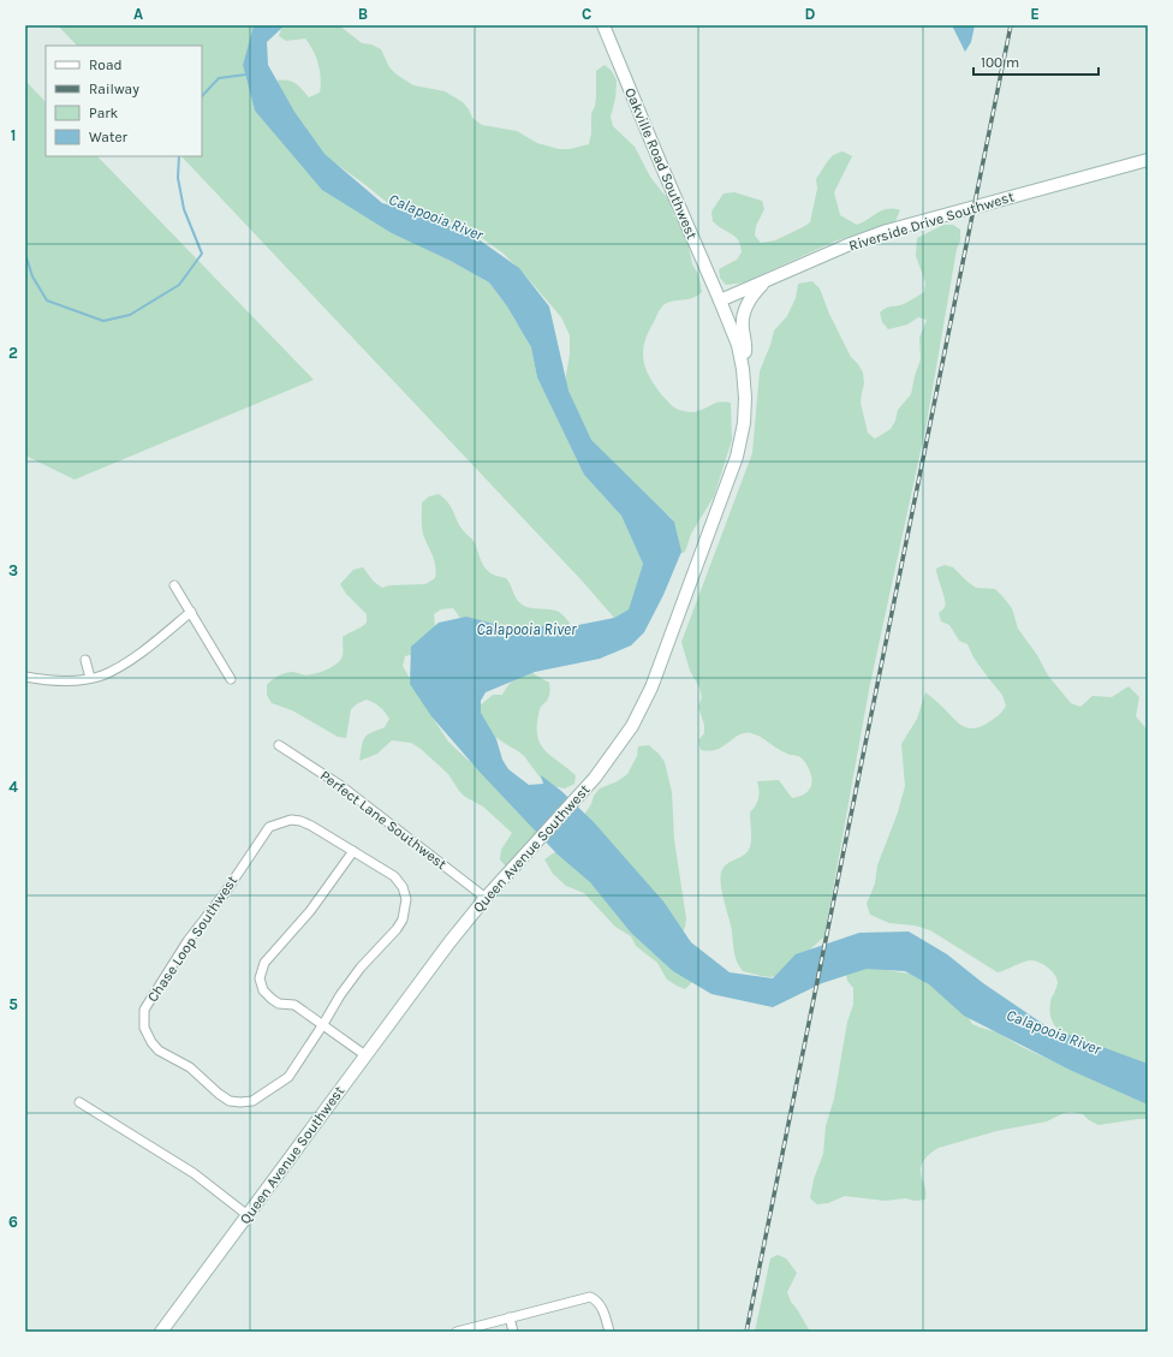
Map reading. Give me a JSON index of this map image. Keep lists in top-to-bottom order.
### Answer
{
  "streets": {
    "main road": ["Oakville Road Southwest", "Riverside Drive Southwest", "Queen Avenue Southwest"],
    "street": ["Perfect Lane Southwest", "Chase Loop Southwest"]
  },
  "crossings": [
    ["Oakville Road Southwest", "Riverside Drive Southwest"],
    ["Oakville Road Southwest", "Queen Avenue Southwest"],
    ["Riverside Drive Southwest", "Queen Avenue Southwest"],
    ["Perfect Lane Southwest", "Queen Avenue Southwest"]
  ],
  "water": ["Calapooia River"],
  "legend": [
    "Road",
    "Railway",
    "Park",
    "Water"
  ],
  "scale_bar": "100 m",
  "grid": {
    "columns": [
      "A",
      "B",
      "C",
      "D",
      "E"
    ],
    "rows": [
      "1",
      "2",
      "3",
      "4",
      "5",
      "6"
    ]
  }
}
